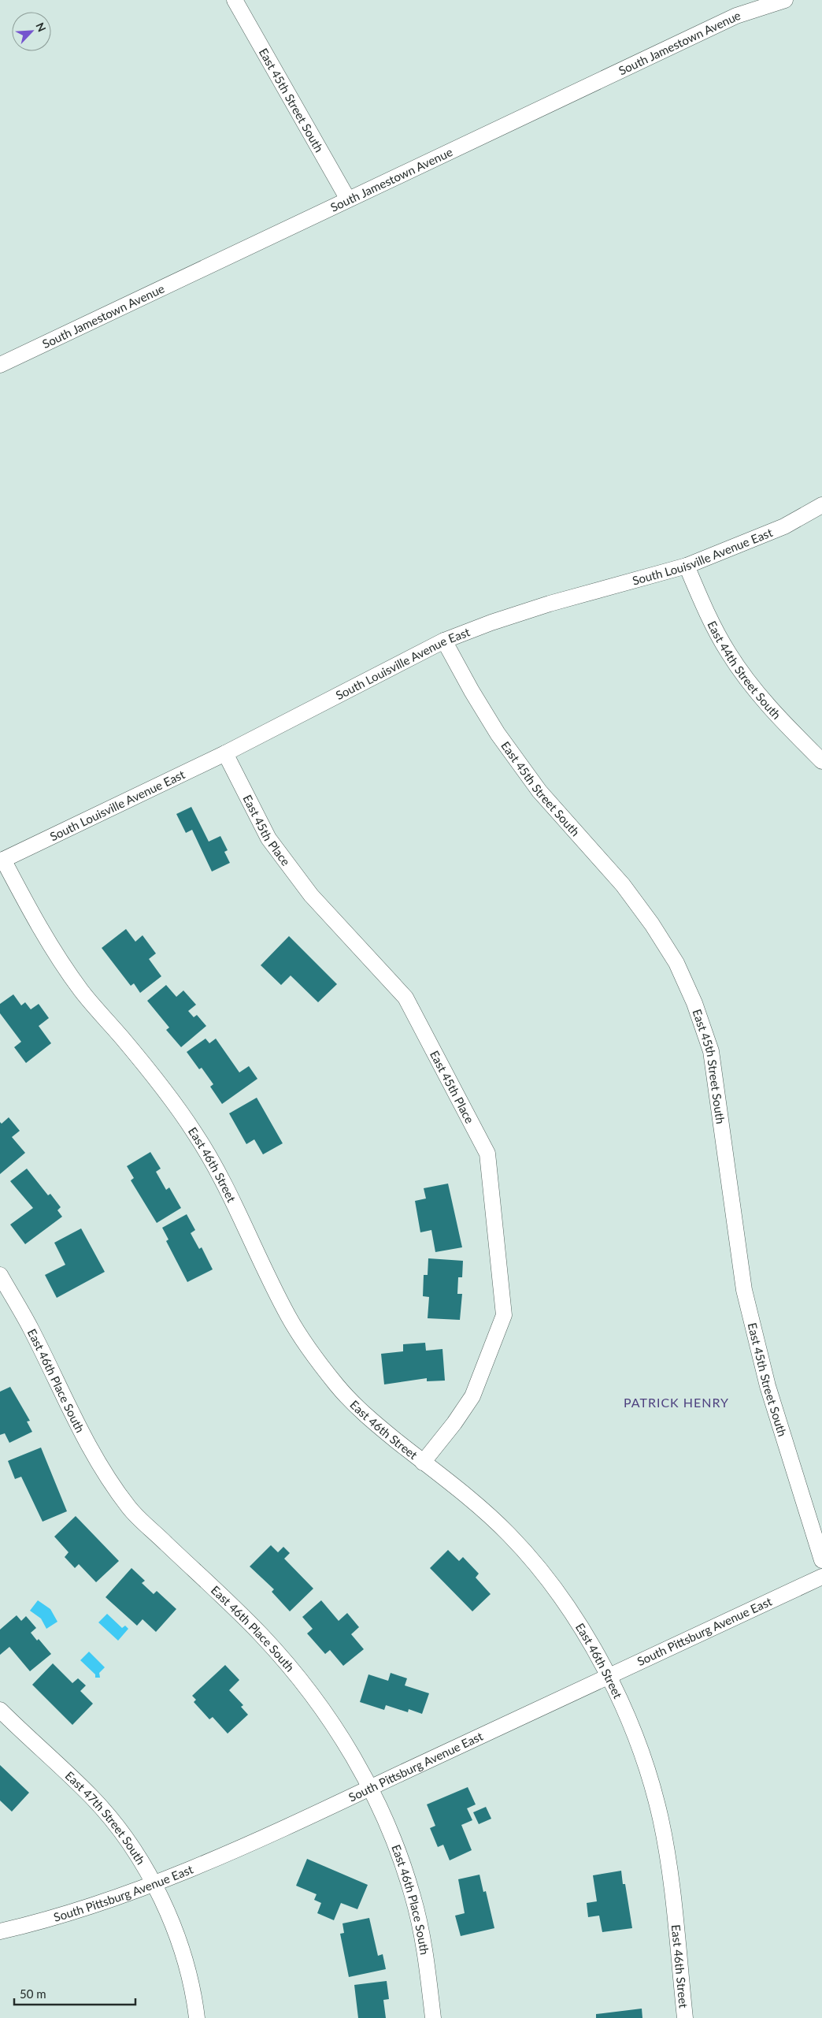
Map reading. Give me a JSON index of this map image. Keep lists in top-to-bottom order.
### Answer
{
  "streets": {
    "street": [
      "South Jamestown Avenue",
      "East 45th Street South",
      "South Louisville Avenue East",
      "East 44th Street South",
      "East 45th Place",
      "East 46th Street",
      "East 46th Place South",
      "South Pittsburg Avenue East",
      "East 47th Street South"
    ]
  },
  "crossings": [
    ["South Jamestown Avenue", "East 45th Street South"],
    ["East 45th Street South", "South Louisville Avenue East"],
    ["South Louisville Avenue East", "East 44th Street South"],
    ["South Louisville Avenue East", "East 45th Place"],
    ["South Louisville Avenue East", "East 46th Street"],
    ["East 45th Place", "East 46th Street"],
    ["East 46th Street", "South Pittsburg Avenue East"],
    ["East 46th Place South", "South Pittsburg Avenue East"],
    ["South Pittsburg Avenue East", "East 47th Street South"]
  ],
  "districts": ["PATRICK HENRY"],
  "scale_bar": "50 m",
  "north": "top right"
}
